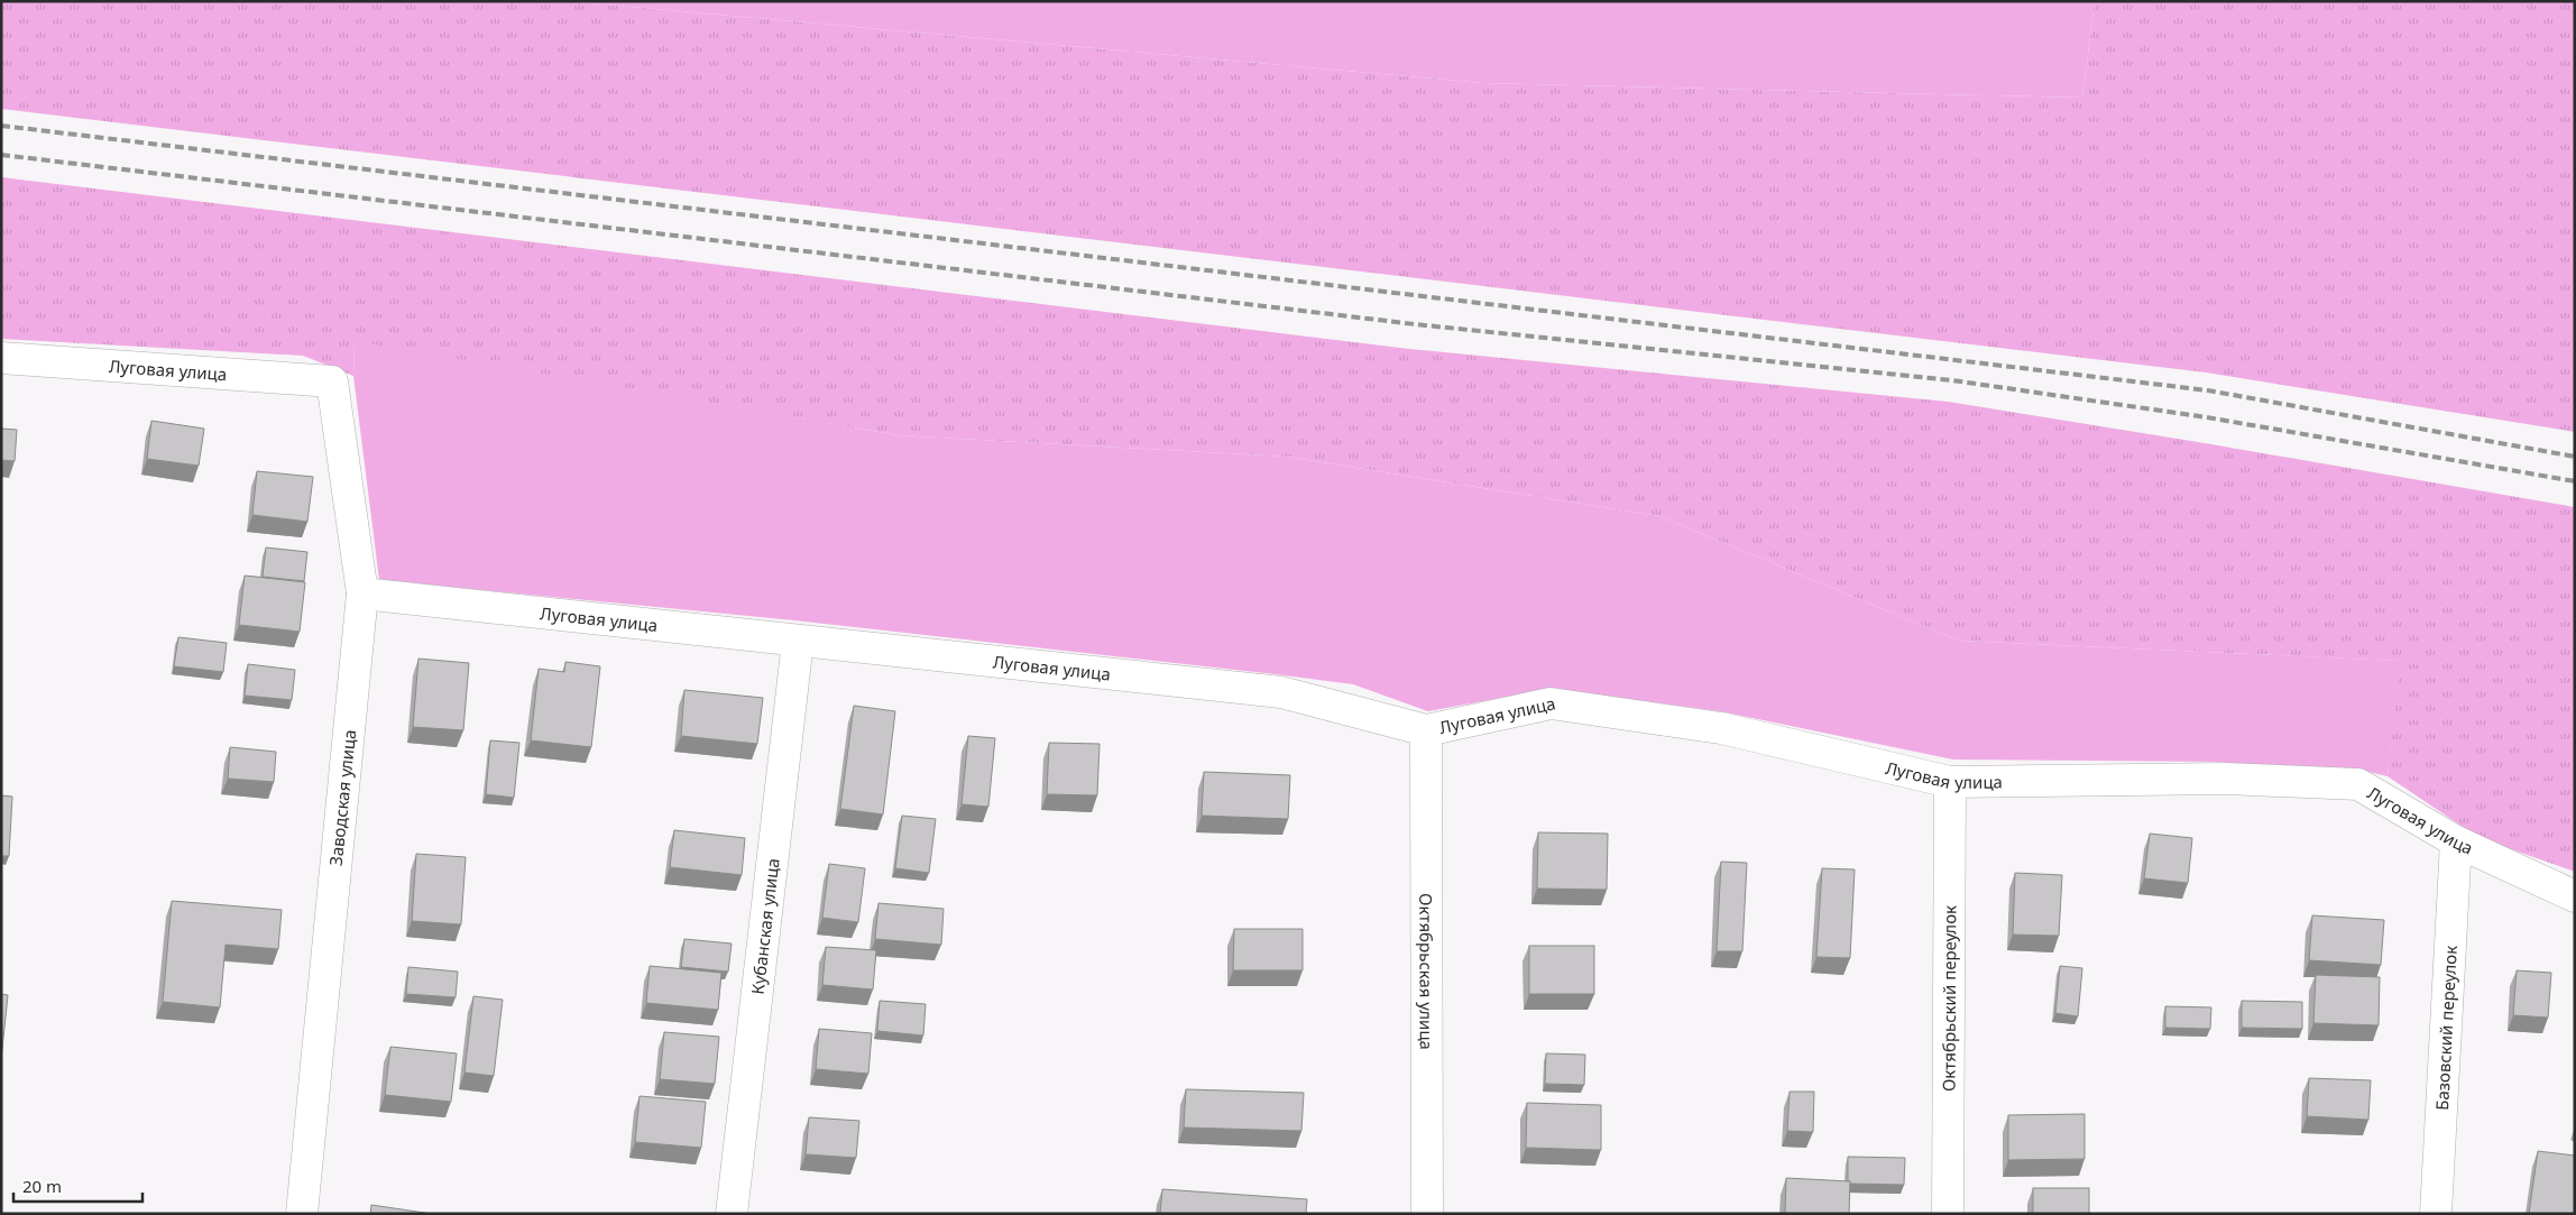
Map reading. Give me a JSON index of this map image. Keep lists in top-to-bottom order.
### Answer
{
  "streets": {
    "street": [
      "Луговая улица",
      "Заводская улица",
      "Кубанская улица",
      "Октябрьская улица",
      "Октябрьский переулок",
      "Базовский переулок"
    ]
  },
  "crossings": [
    ["Луговая улица", "Заводская улица"],
    ["Луговая улица", "Кубанская улица"],
    ["Луговая улица", "Октябрьская улица"],
    ["Луговая улица", "Октябрьский переулок"],
    ["Луговая улица", "Базовский переулок"]
  ],
  "scale_bar": "20 m"
}
